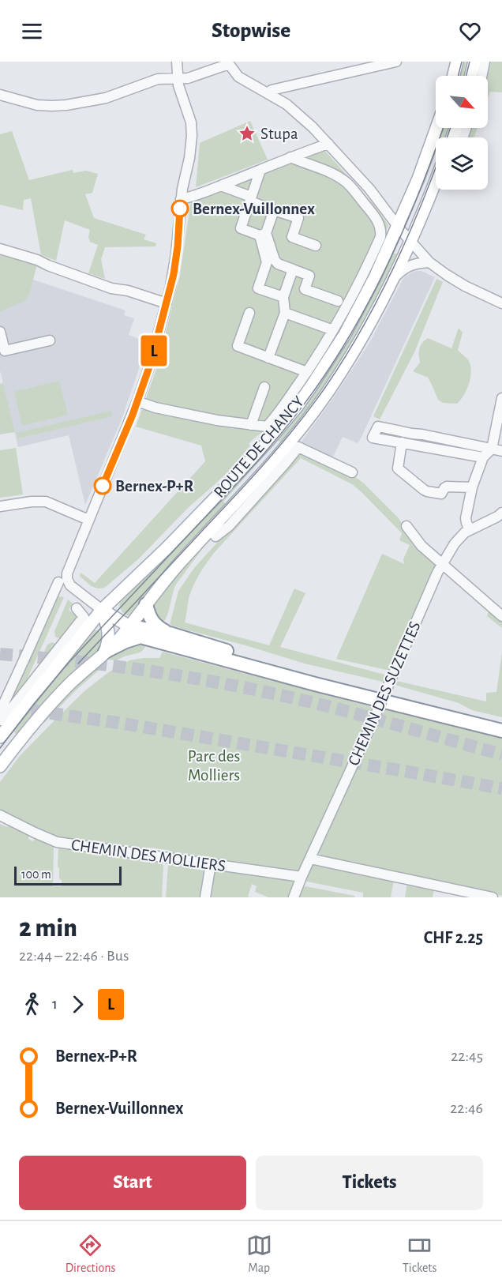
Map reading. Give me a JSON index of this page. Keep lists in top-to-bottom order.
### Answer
{
  "streets": {
    "main road": ["ROUTE DE CHANCY"],
    "street": ["CHEMIN DES SUZETTES", "CHEMIN DES MOLLIERS"]
  },
  "crossings": [
    ["CHEMIN DES SUZETTES", "CHEMIN DES MOLLIERS"]
  ],
  "parks": ["Parc des Molliers"],
  "places": {
    "place": ["Stupa"],
    "other": ["Bernex-Vuillonnex", "Bernex-P+R"]
  },
  "lines": ["bus line L"],
  "scale_bar": "100 m",
  "north": "bottom right",
  "page": {
    "header": "Stopwise",
    "on_map": "L",
    "scale": "100 m",
    "heading": ["2 min", "22:44 – 22:46 · Bus", "CHF 2.25"],
    "legs": ["1", "L"],
    "list": [
      {
        "name": "Bernex-P+R",
        "value": "22:45"
      },
      {
        "name": "Bernex-Vuillonnex",
        "value": "22:46"
      }
    ],
    "buttons": ["Start", "Tickets"],
    "tabs": ["Directions", "Map", "Tickets"]
  }
}
